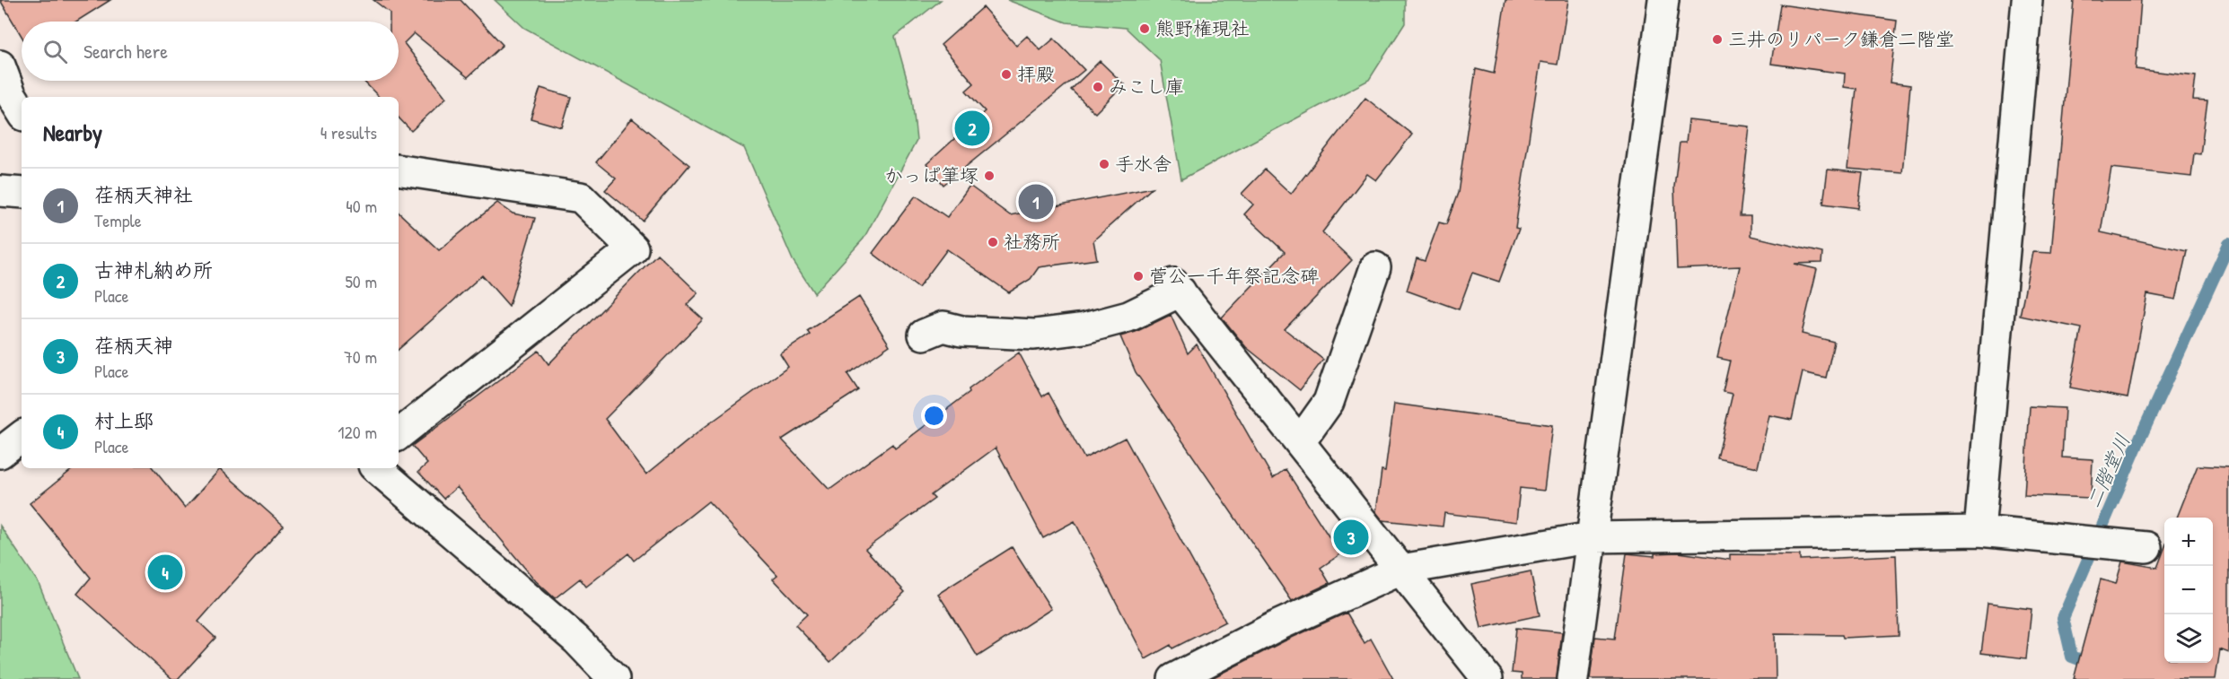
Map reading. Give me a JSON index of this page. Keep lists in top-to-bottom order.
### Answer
{
  "water": ["二階堂川"],
  "places": [
    "熊野権現社",
    "三井のリパーク鎌倉二階堂",
    "拝殿",
    "みこし庫",
    "手水舎",
    "かっぱ筆塚",
    "社務所",
    "菅公一千年祭記念碑"
  ],
  "page": {
    "search": "Search here",
    "heading": ["Nearby", "4 results"],
    "pins": [
      "2",
      "1",
      "3",
      "4"
    ],
    "list": [
      {
        "mark": "1",
        "name": "荏柄天神社",
        "note": "Temple",
        "value": "40 m"
      },
      {
        "mark": "2",
        "name": "古神札納め所",
        "note": "Place",
        "value": "50 m"
      },
      {
        "mark": "3",
        "name": "荏柄天神",
        "note": "Place",
        "value": "70 m"
      },
      {
        "mark": "4",
        "name": "村上邸",
        "note": "Place",
        "value": "120 m"
      }
    ],
    "map_buttons": ["+", "−"]
  }
}
